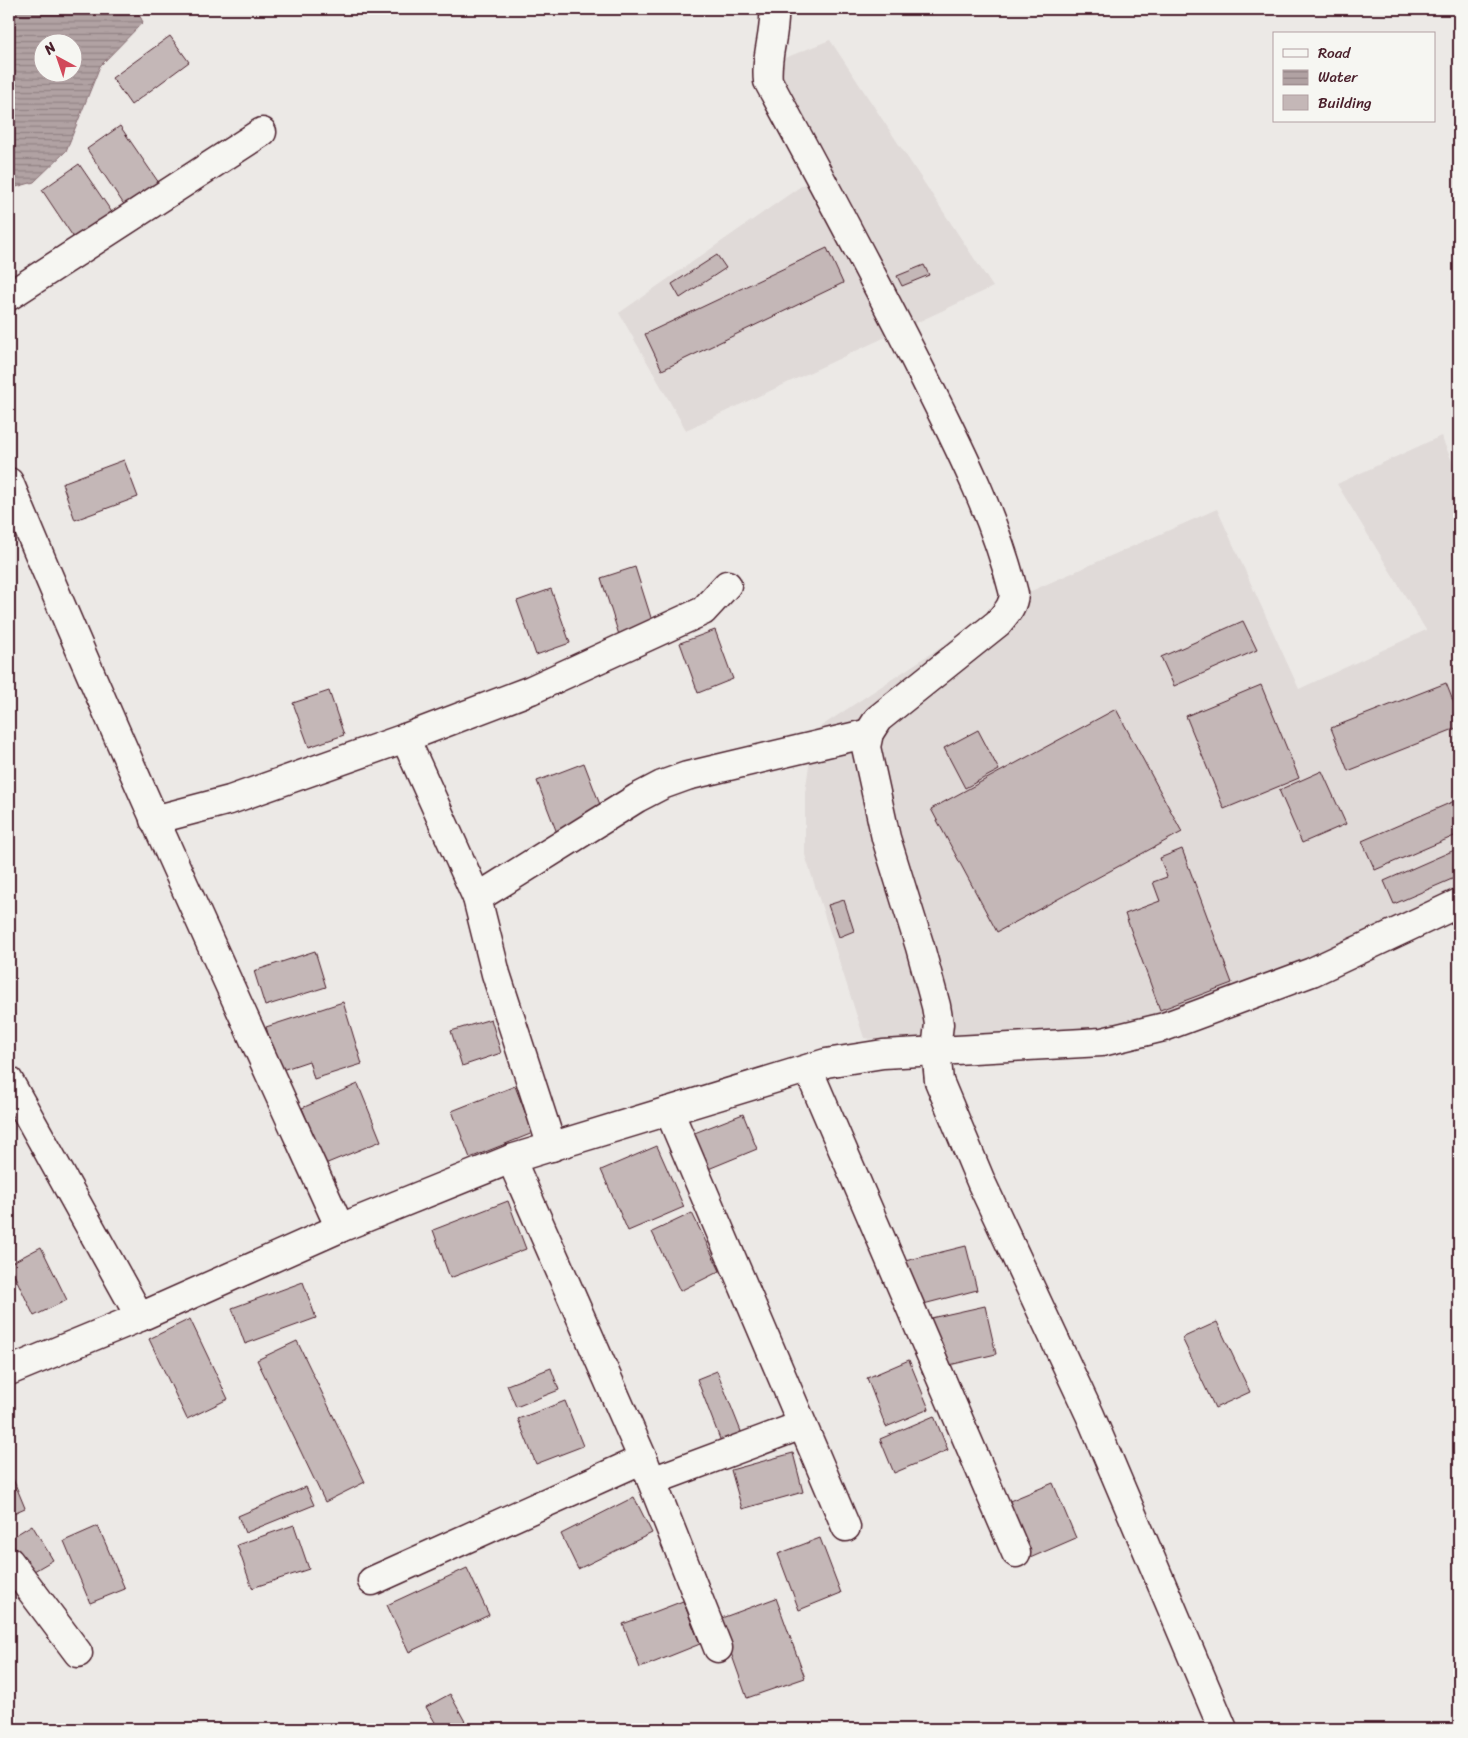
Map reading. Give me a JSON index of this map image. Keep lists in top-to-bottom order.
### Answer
{
  "legend": ["Road", "Water", "Building"],
  "north": "top left"
}
